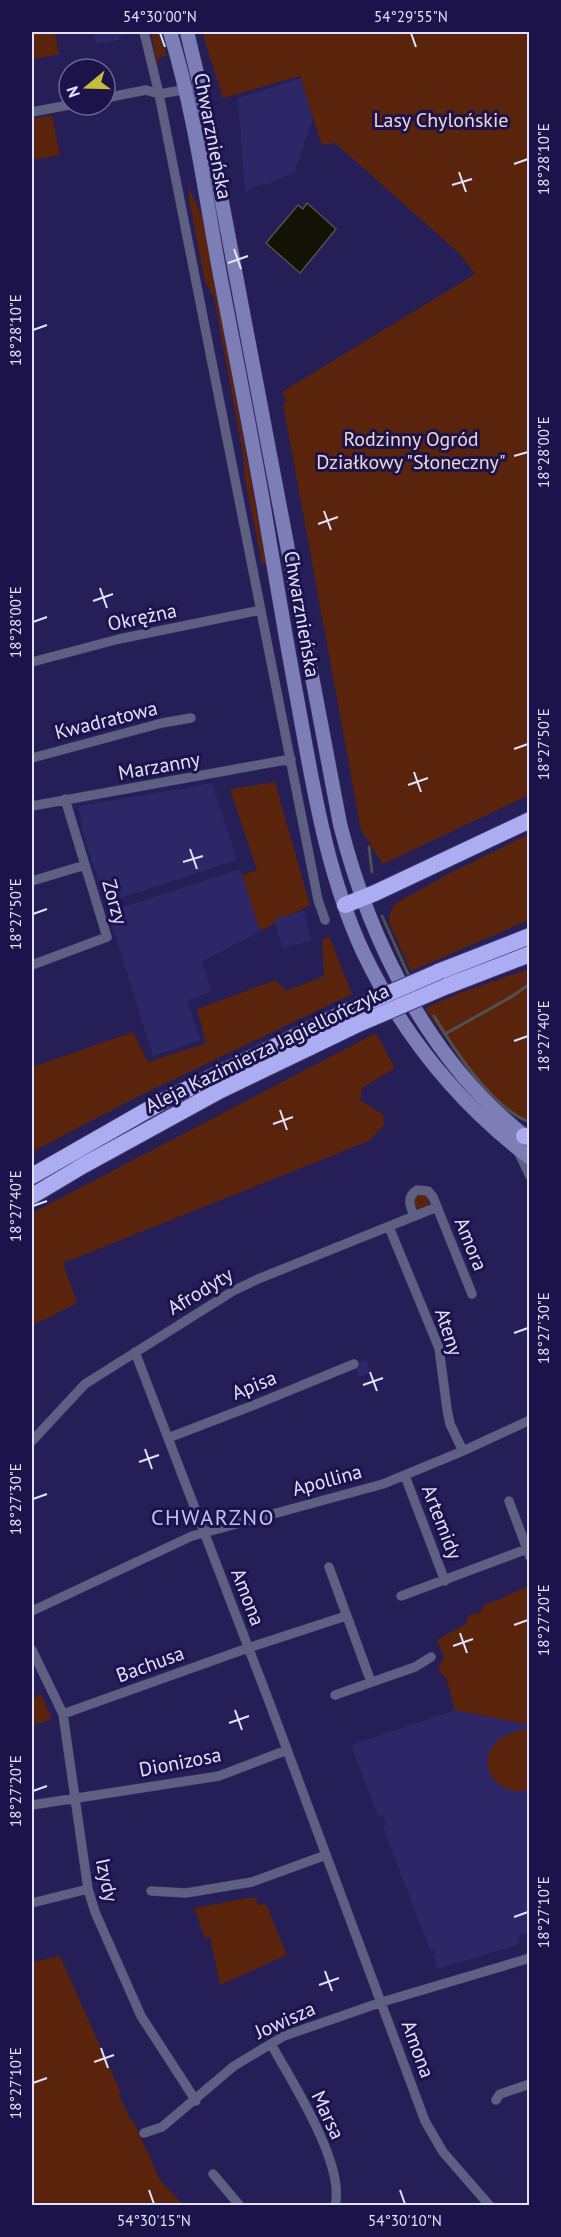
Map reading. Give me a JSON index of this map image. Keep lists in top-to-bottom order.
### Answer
{
  "streets": {
    "highway": ["Aleja Kazimierza Jagiellończyka"],
    "main road": ["Chwarznieńska"],
    "street": [
      "Okrężna",
      "Kwadratowa",
      "Marzanny",
      "Zorzy",
      "Amora",
      "Afrodyty",
      "Ateny",
      "Apisa",
      "Apollina",
      "Artemidy",
      "Amona",
      "Bachusa",
      "Dionizosa",
      "Izydy",
      "Jowisza",
      "Marsa"
    ]
  },
  "crossings": [
    ["Chwarznieńska", "Okrężna"],
    ["Chwarznieńska", "Marzanny"],
    ["Marzanny", "Zorzy"],
    ["Amora", "Afrodyty"],
    ["Afrodyty", "Ateny"],
    ["Afrodyty", "Amona"],
    ["Ateny", "Apollina"],
    ["Apisa", "Amona"],
    ["Apollina", "Artemidy"],
    ["Apollina", "Amona"],
    ["Amona", "Bachusa"],
    ["Amona", "Dionizosa"],
    ["Amona", "Jowisza"],
    ["Bachusa", "Izydy"],
    ["Dionizosa", "Izydy"],
    ["Izydy", "Jowisza"],
    ["Jowisza", "Marsa"]
  ],
  "districts": ["CHWARZNO"],
  "parks": ["Lasy Chylońskie", "Rodzinny Ogród Działkowy \"Słoneczny\""],
  "north": "left",
  "coordinates": [
    "54°30'00\"N",
    "54°29'55\"N",
    "18°28'10\"E",
    "18°28'00\"E",
    "18°27'50\"E",
    "18°27'40\"E",
    "18°27'30\"E",
    "18°27'20\"E",
    "18°27'10\"E",
    "54°30'15\"N",
    "54°30'10\"N"
  ]
}
